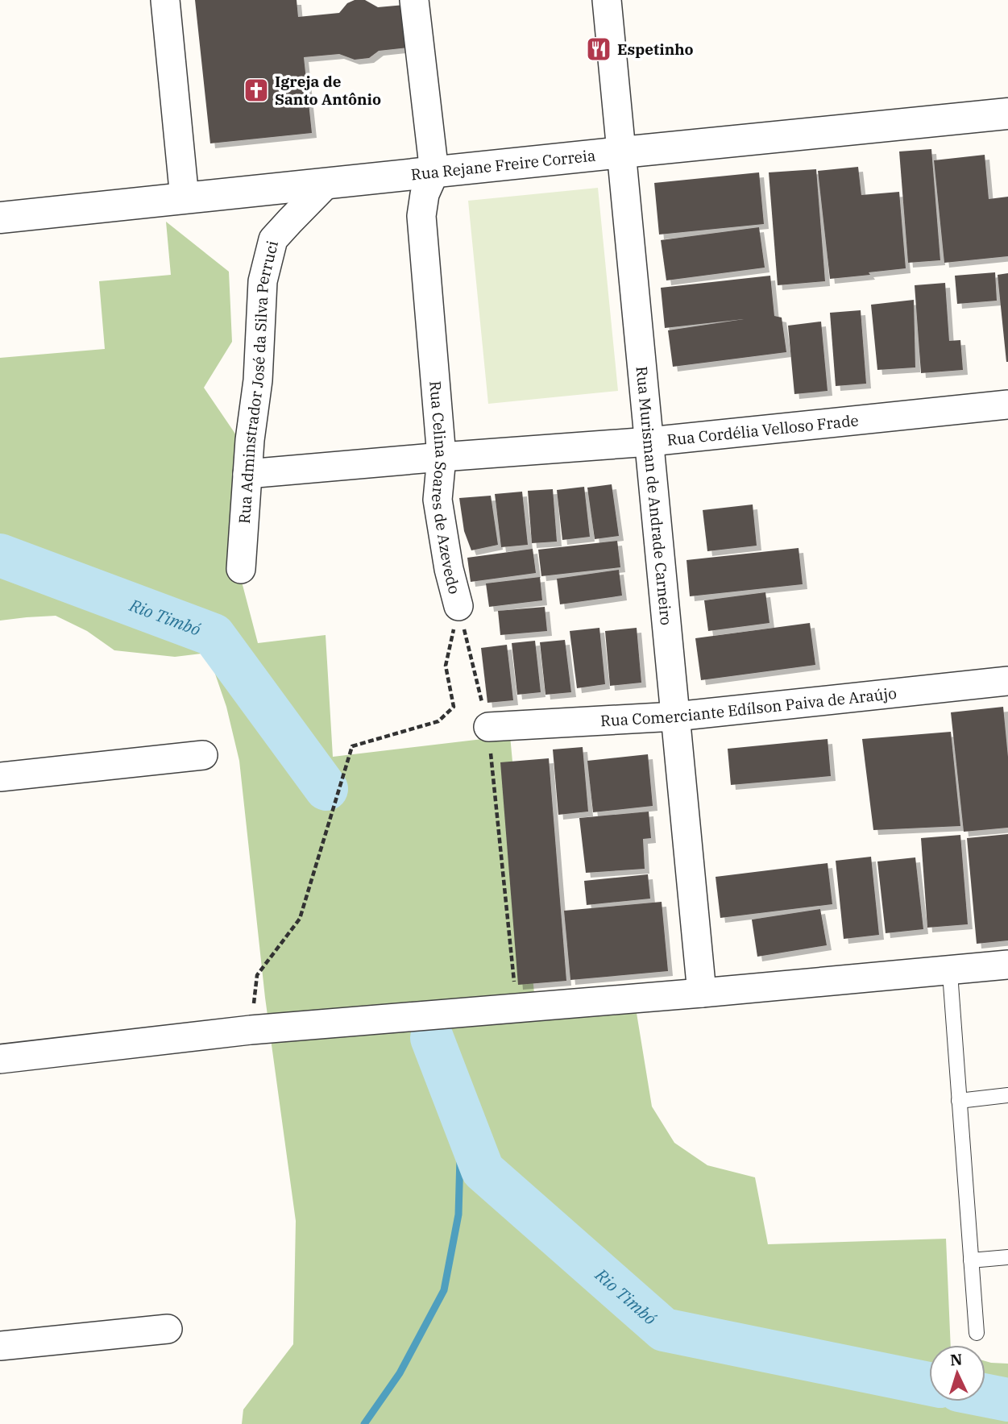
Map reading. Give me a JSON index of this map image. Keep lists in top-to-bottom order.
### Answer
{
  "streets": {
    "street": [
      "Rua Rejane Freire Correia",
      "Rua Adminstrador José da Silva Perruci",
      "Rua Cordélia Velloso Frade",
      "Rua Celina Soares de Azevedo",
      "Rua Murisman de Andrade Carneiro",
      "Rua Comerciante Edílson Paiva de Araújo"
    ]
  },
  "crossings": [
    ["Rua Rejane Freire Correia", "Rua Adminstrador José da Silva Perruci"],
    ["Rua Rejane Freire Correia", "Rua Celina Soares de Azevedo"],
    ["Rua Rejane Freire Correia", "Rua Murisman de Andrade Carneiro"],
    ["Rua Adminstrador José da Silva Perruci", "Rua Cordélia Velloso Frade"],
    ["Rua Cordélia Velloso Frade", "Rua Celina Soares de Azevedo"],
    ["Rua Cordélia Velloso Frade", "Rua Murisman de Andrade Carneiro"],
    ["Rua Celina Soares de Azevedo", "Rua Comerciante Edílson Paiva de Araújo"],
    ["Rua Murisman de Andrade Carneiro", "Rua Comerciante Edílson Paiva de Araújo"]
  ],
  "water": ["Rio Timbó"],
  "places": {
    "restaurant": ["Espetinho"],
    "church": ["Igreja de Santo Antônio"]
  },
  "north": "top"
}
